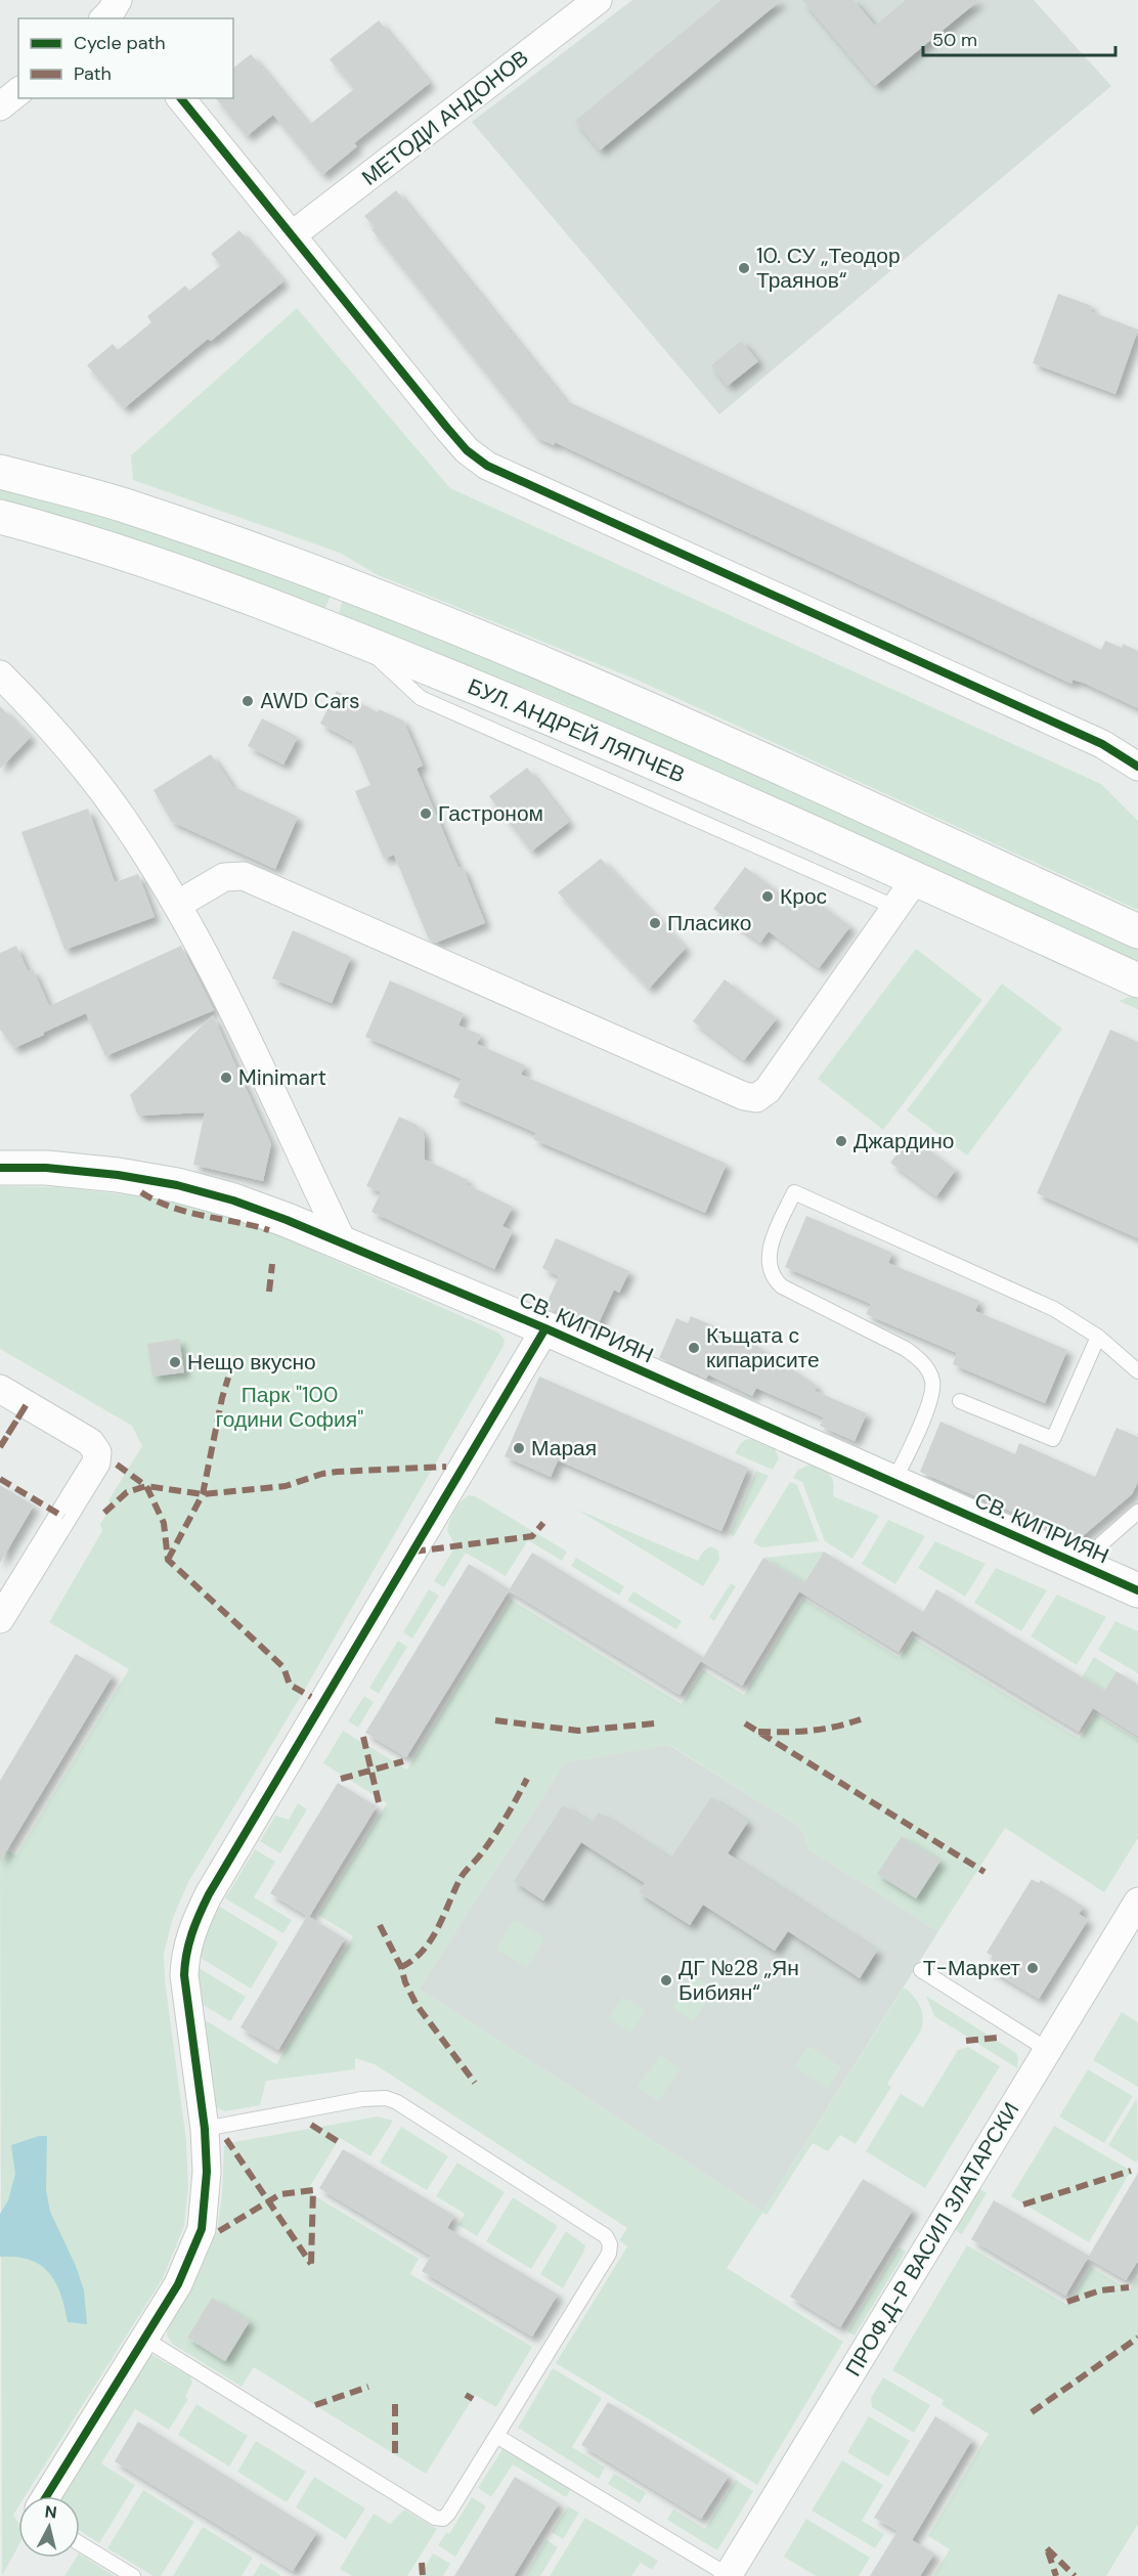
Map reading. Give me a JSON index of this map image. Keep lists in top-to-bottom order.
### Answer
{
  "streets": {
    "main road": ["БУЛ. АНДРЕЙ ЛЯПЧЕВ", "СВ. КИПРИЯН"],
    "street": ["МЕТОДИ АНДОНОВ", "ПРОФ.Д-Р ВАСИЛ ЗЛАТАРСКИ"]
  },
  "parks": ["Парк \"100 години София\""],
  "places": [
    "10. СУ „Теодор Траянов“",
    "AWD Cars",
    "Гастроном",
    "Крос",
    "Пласико",
    "Minimart",
    "Джардино",
    "Къщата с кипарисите",
    "Нещо вкусно",
    "Марая",
    "Т-Маркет",
    "ДГ №28 „Ян Бибиян“"
  ],
  "legend": ["Cycle path", "Path"],
  "scale_bar": "50 m",
  "north": "top"
}
